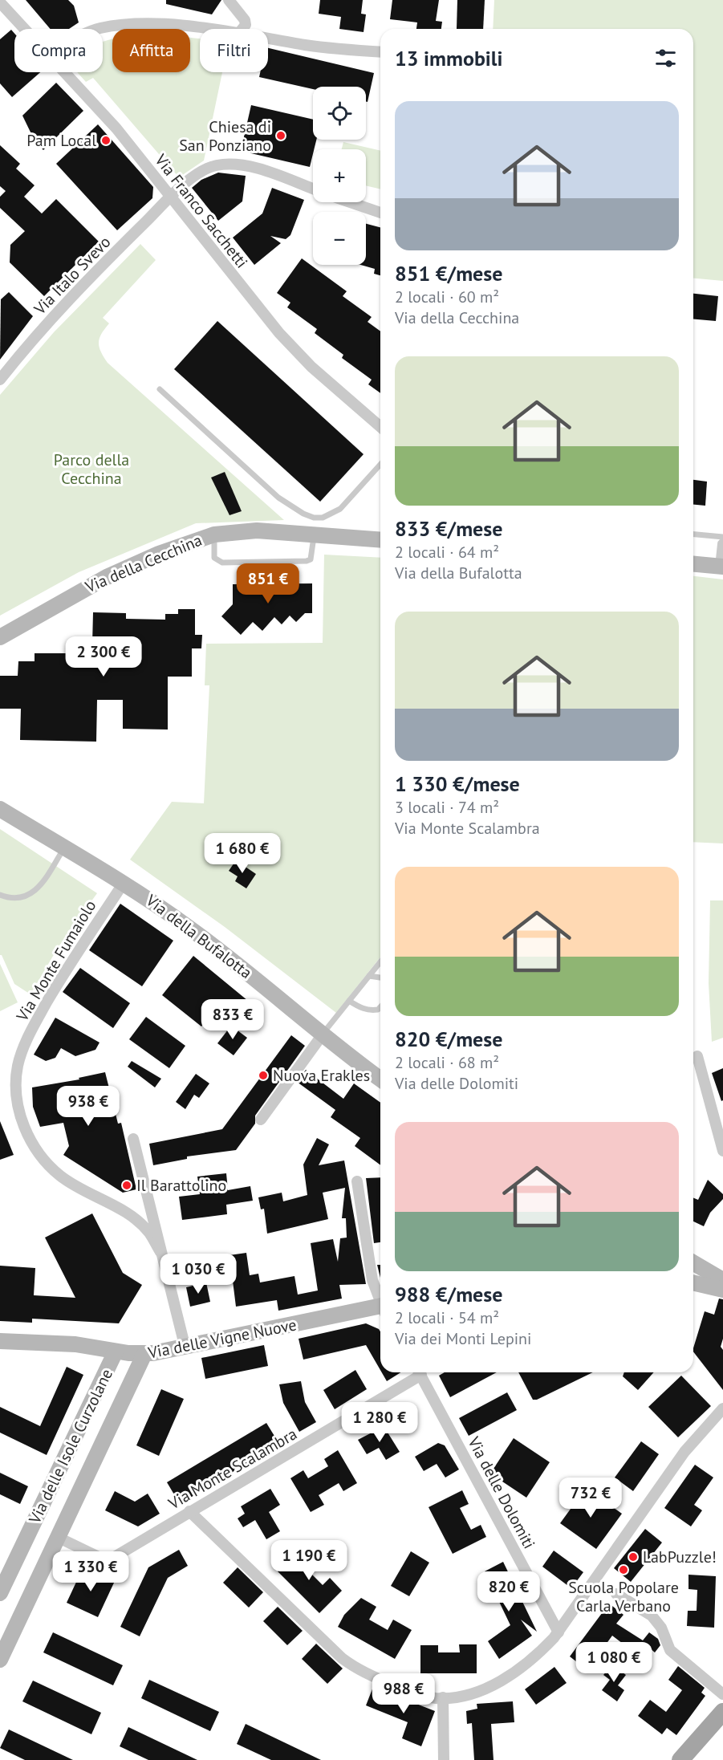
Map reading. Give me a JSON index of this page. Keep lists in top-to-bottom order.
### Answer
{
  "streets": {
    "street": [
      "Via Franco Sacchetti",
      "Via Italo Svevo",
      "Via della Cecchina",
      "Via della Bufalotta",
      "Via Monte Fumaiolo",
      "Via delle Vigne Nuove",
      "Via delle Isole Curzolane",
      "Via Monte Scalambra",
      "Via delle Dolomiti"
    ]
  },
  "crossings": [
    ["Via Franco Sacchetti", "Via Italo Svevo"],
    ["Via della Bufalotta", "Via Monte Fumaiolo"],
    ["Via delle Vigne Nuove", "Via delle Isole Curzolane"],
    ["Via delle Isole Curzolane", "Via Monte Scalambra"]
  ],
  "parks": ["Parco della Cecchina"],
  "places": [
    "Chiesa di San Ponziano",
    "Pam Local",
    "Nuova Erakles",
    "Il Barattolino",
    "LabPuzzle!",
    "Scuola Popolare Carla Verbano"
  ],
  "page": {
    "chip": ["Compra", "Affitta", "Filtri"],
    "heading": "13 immobili",
    "map_buttons": ["+", "−"],
    "list": [
      {
        "name": "851 €/mese",
        "note": "2 locali · 60 m² · Via della Cecchina"
      },
      {
        "name": "833 €/mese",
        "note": "2 locali · 64 m² · Via della Bufalotta"
      },
      {
        "name": "1 330 €/mese",
        "note": "3 locali · 74 m² · Via Monte Scalambra"
      },
      {
        "name": "820 €/mese",
        "note": "2 locali · 68 m² · Via delle Dolomiti"
      },
      {
        "name": "988 €/mese",
        "note": "2 locali · 54 m² · Via dei Monti Lepini"
      }
    ],
    "price": [
      "851 €",
      "2 300 €",
      "1 680 €",
      "833 €",
      "938 €",
      "1 030 €",
      "1 280 €",
      "732 €",
      "1 190 €",
      "1 330 €",
      "820 €",
      "1 080 €",
      "988 €"
    ]
  }
}
